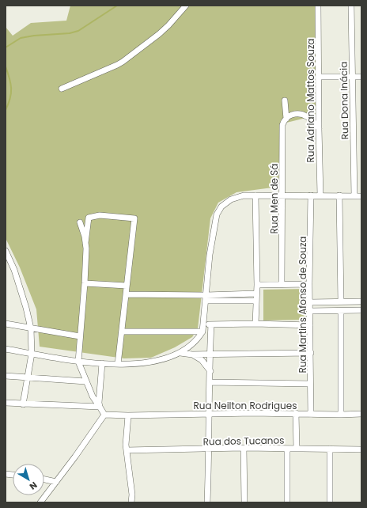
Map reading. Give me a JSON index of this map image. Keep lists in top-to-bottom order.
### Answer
{
  "streets": {
    "street": [
      "Rua Adriano Mattos Souza",
      "Rua Dona Inácia",
      "Rua Men de Sá",
      "Rua Martins Afonso de Souza",
      "Rua Neilton Rodrigues",
      "Rua dos Tucanos"
    ]
  },
  "crossings": [
    ["Rua Martins Afonso de Souza", "Rua Neilton Rodrigues"]
  ],
  "north": "bottom right"
}
